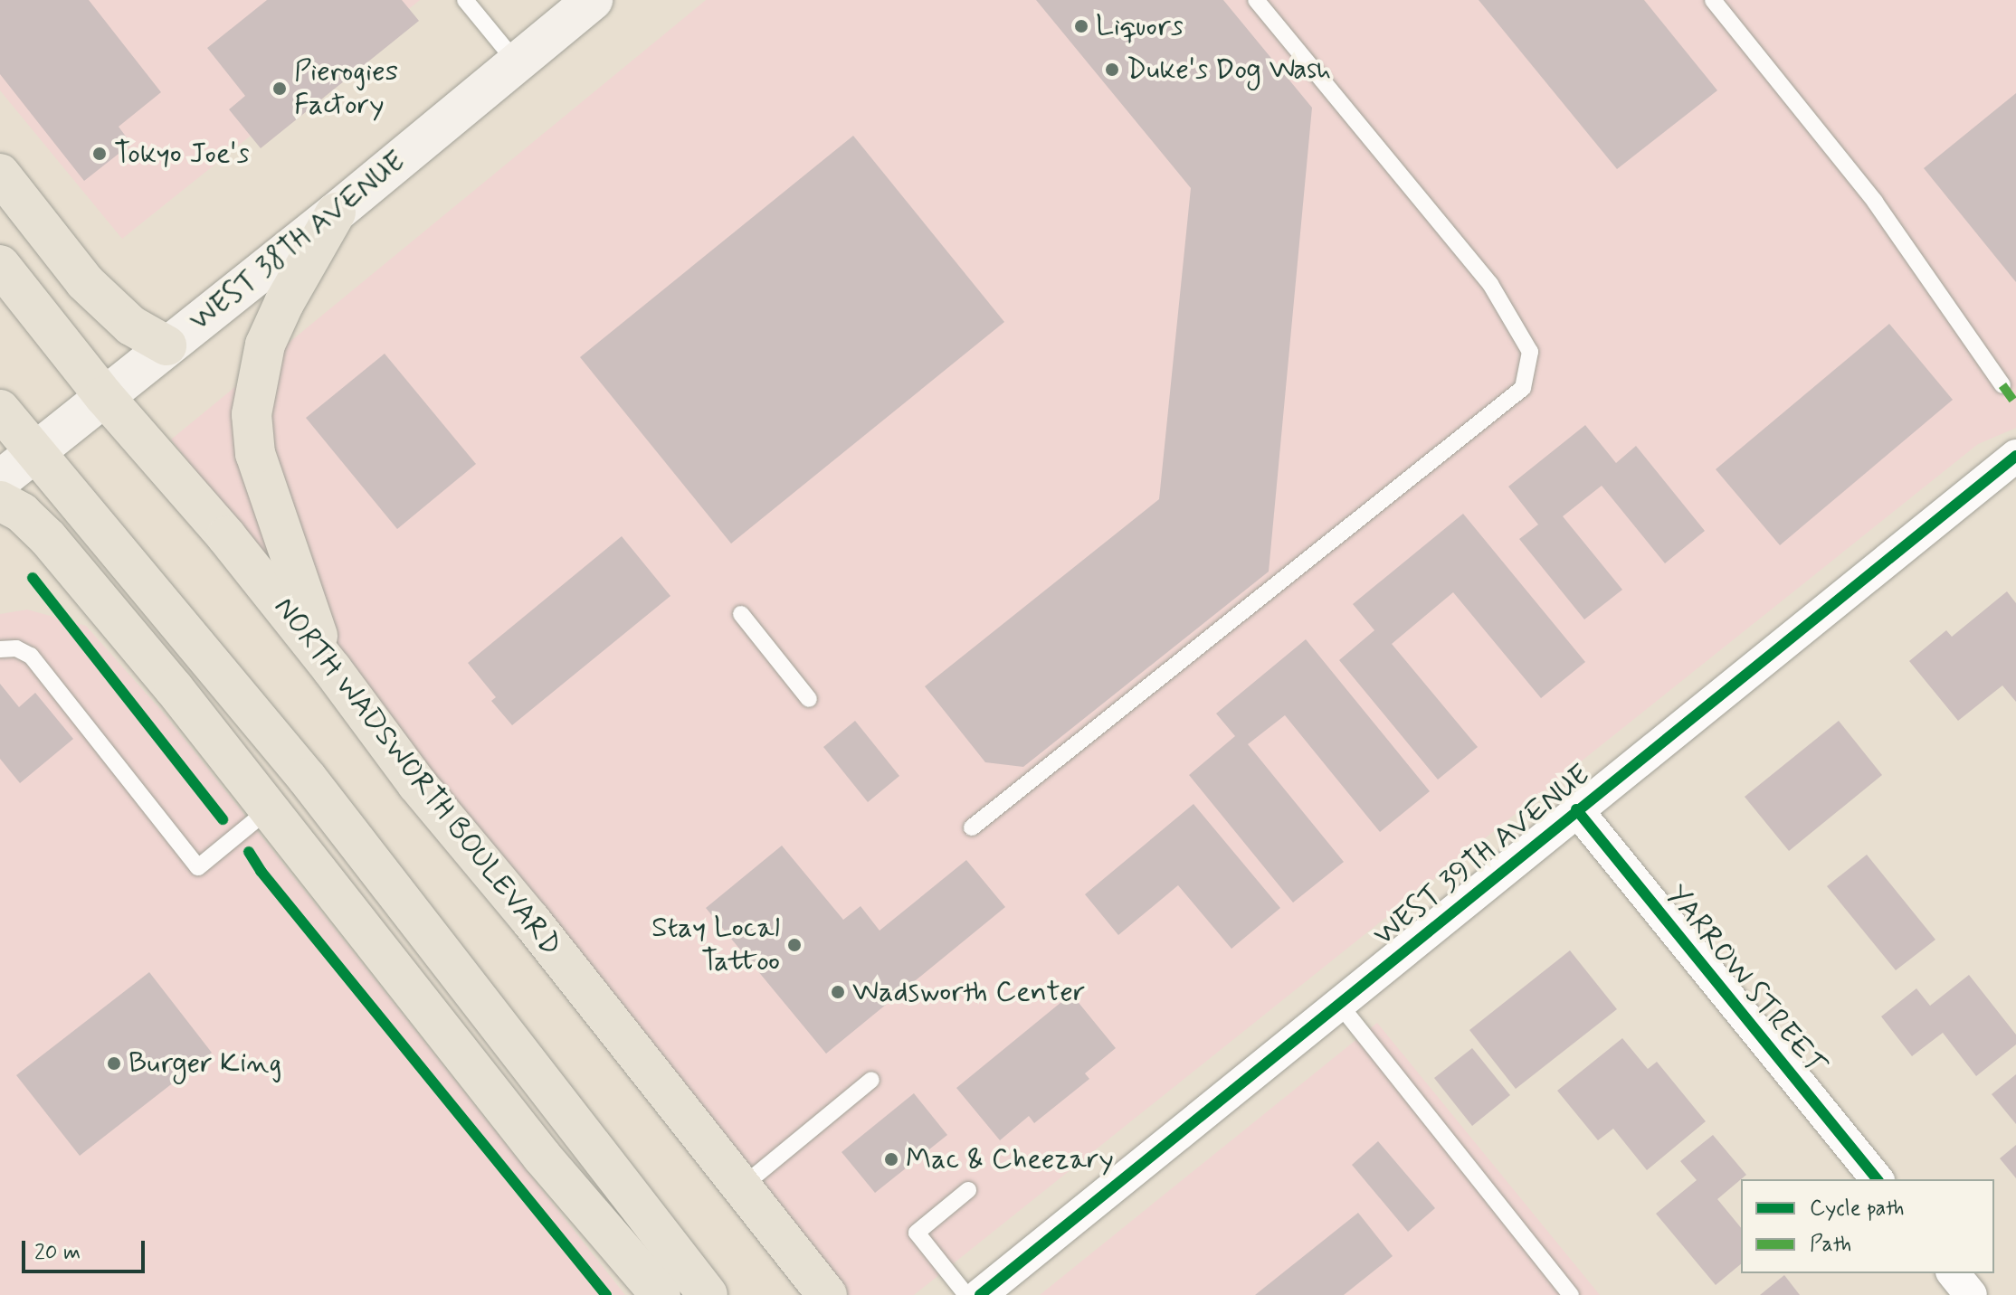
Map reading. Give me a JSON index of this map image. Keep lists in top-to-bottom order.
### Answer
{
  "streets": {
    "main road": ["WEST 38TH AVENUE", "NORTH WADSWORTH BOULEVARD"],
    "street": ["WEST 39TH AVENUE", "YARROW STREET"]
  },
  "crossings": [
    ["WEST 38TH AVENUE", "NORTH WADSWORTH BOULEVARD"],
    ["WEST 39TH AVENUE", "YARROW STREET"]
  ],
  "places": [
    "Liquors",
    "Duke's Dog Wash",
    "Pierogies Factory",
    "Tokyo Joe's",
    "Stay Local Tattoo",
    "Wadsworth Center",
    "Burger King",
    "Mac & Cheezary"
  ],
  "legend": ["Cycle path", "Path"],
  "scale_bar": "20 m"
}
